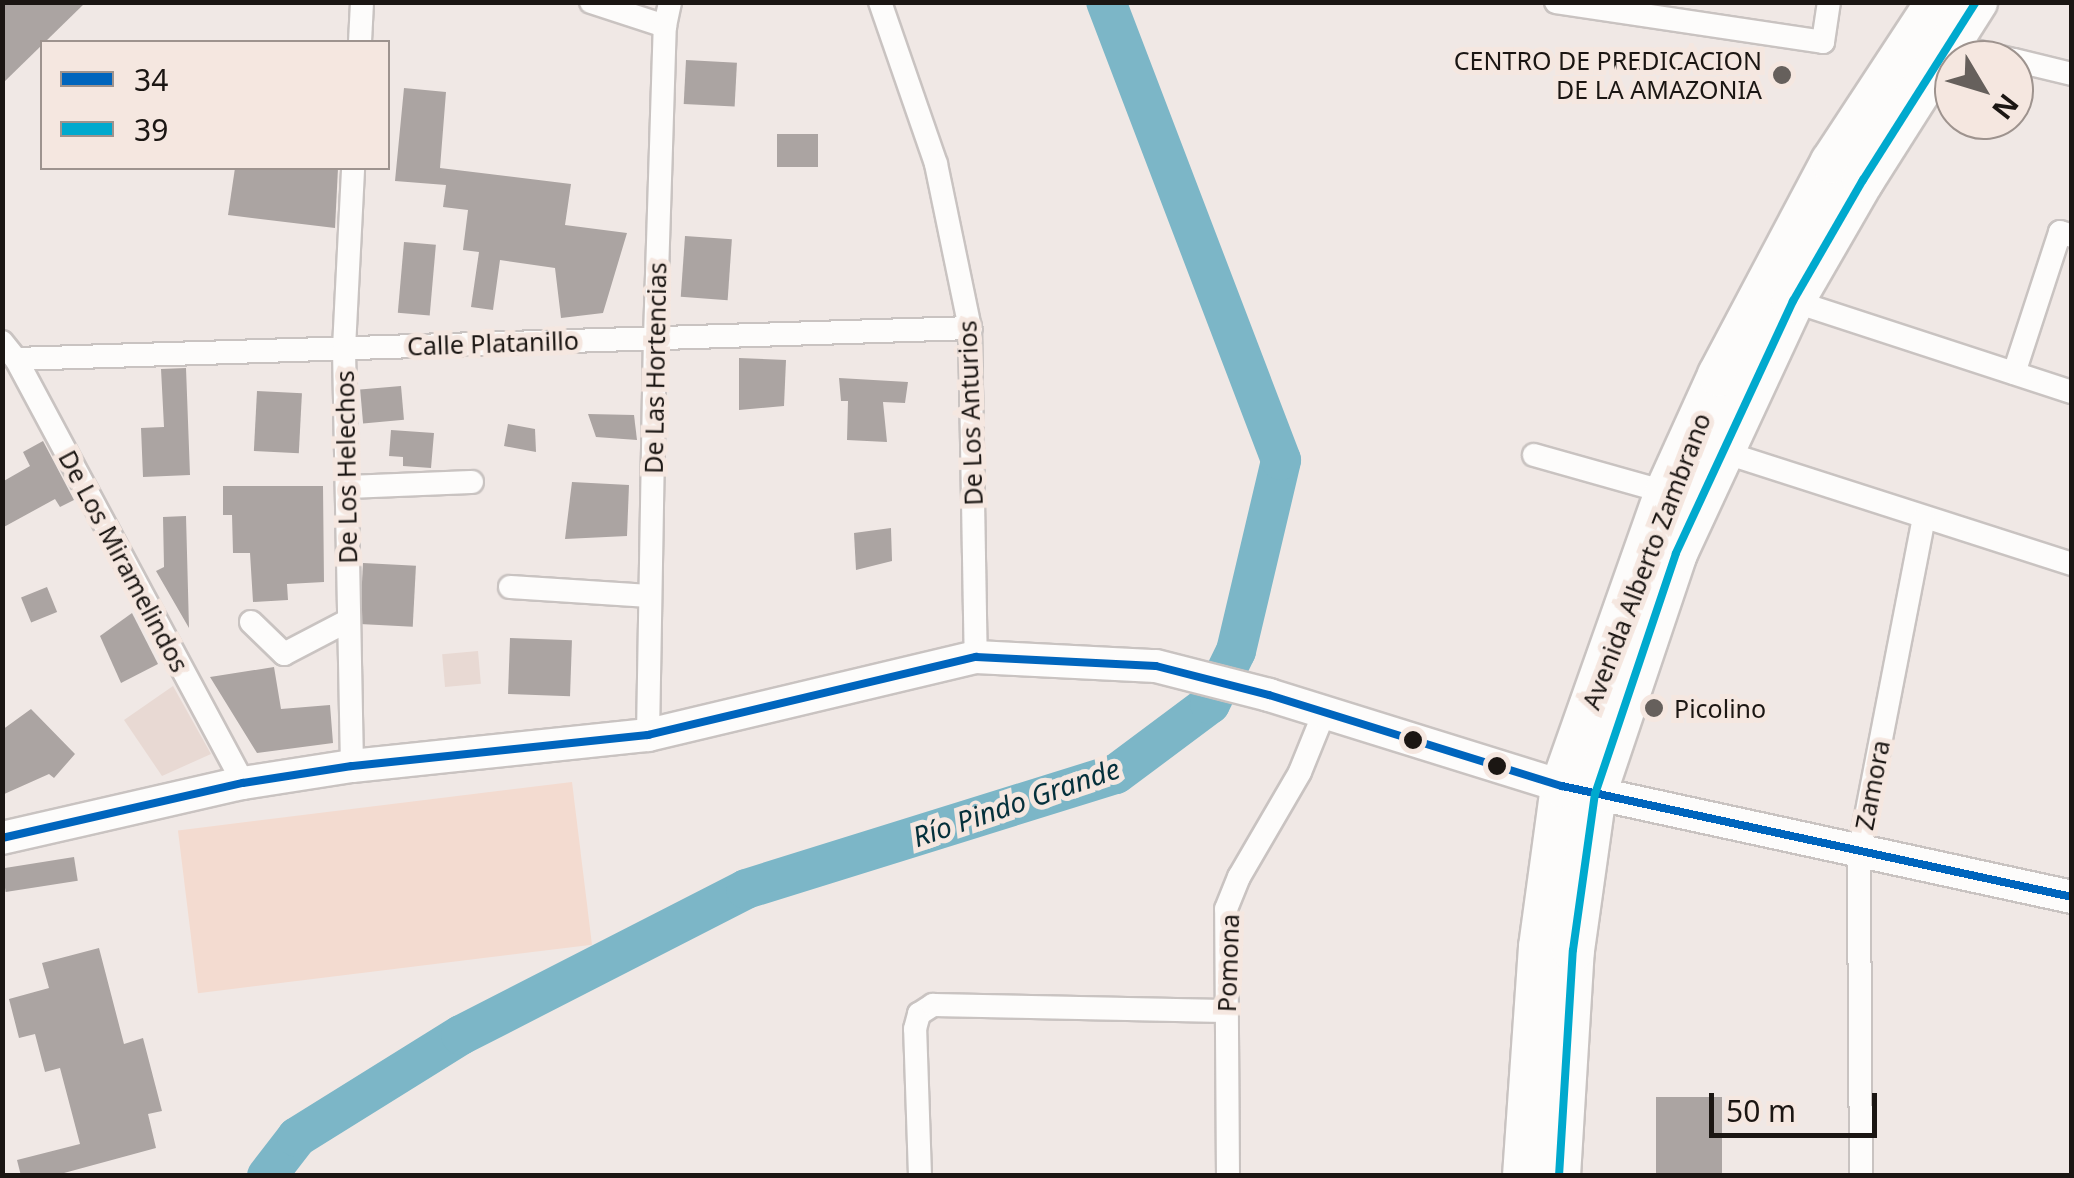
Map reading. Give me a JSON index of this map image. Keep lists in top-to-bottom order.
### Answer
{
  "streets": {
    "highway": ["Avenida Alberto Zambrano"],
    "street": [
      "Calle Platanillo",
      "De Las Hortencias",
      "De Los Anturios",
      "De Los Helechos",
      "De Los Miramelindos",
      "Zamora",
      "Pomona"
    ]
  },
  "crossings": [
    ["Calle Platanillo", "De Las Hortencias"],
    ["Calle Platanillo", "De Los Anturios"],
    ["Calle Platanillo", "De Los Helechos"],
    ["Calle Platanillo", "De Los Miramelindos"]
  ],
  "water": ["Río Pindo Grande"],
  "places": ["CENTRO DE PREDICACION DE LA AMAZONIA", "Picolino"],
  "lines": ["transit line 39", "transit line 34"],
  "legend": ["34", "39"],
  "scale_bar": "50 m",
  "north": "bottom right"
}
